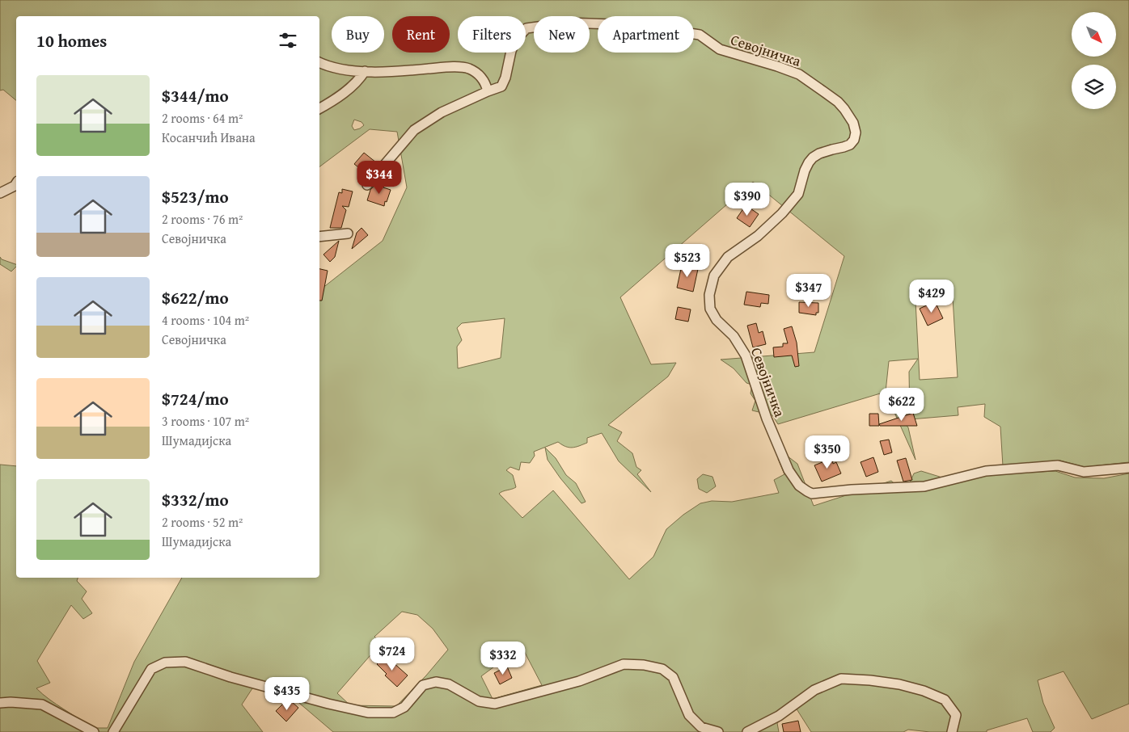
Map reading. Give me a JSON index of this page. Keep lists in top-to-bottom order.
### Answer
{
  "streets": {
    "street": ["Севојничка"]
  },
  "north": "bottom right",
  "page": {
    "chip": [
      "Buy",
      "Rent",
      "Filters",
      "New",
      "Apartment"
    ],
    "heading": "10 homes",
    "list": [
      {
        "name": "$344/mo",
        "note": "2 rooms · 64 m² · Косанчић Ивана"
      },
      {
        "name": "$523/mo",
        "note": "2 rooms · 76 m² · Севојничка"
      },
      {
        "name": "$622/mo",
        "note": "4 rooms · 104 m² · Севојничка"
      },
      {
        "name": "$724/mo",
        "note": "3 rooms · 107 m² · Шумадијска"
      },
      {
        "name": "$332/mo",
        "note": "2 rooms · 52 m² · Шумадијска"
      }
    ],
    "price": [
      "$344",
      "$390",
      "$523",
      "$347",
      "$429",
      "$622",
      "$350",
      "$724",
      "$332",
      "$435"
    ]
  }
}
